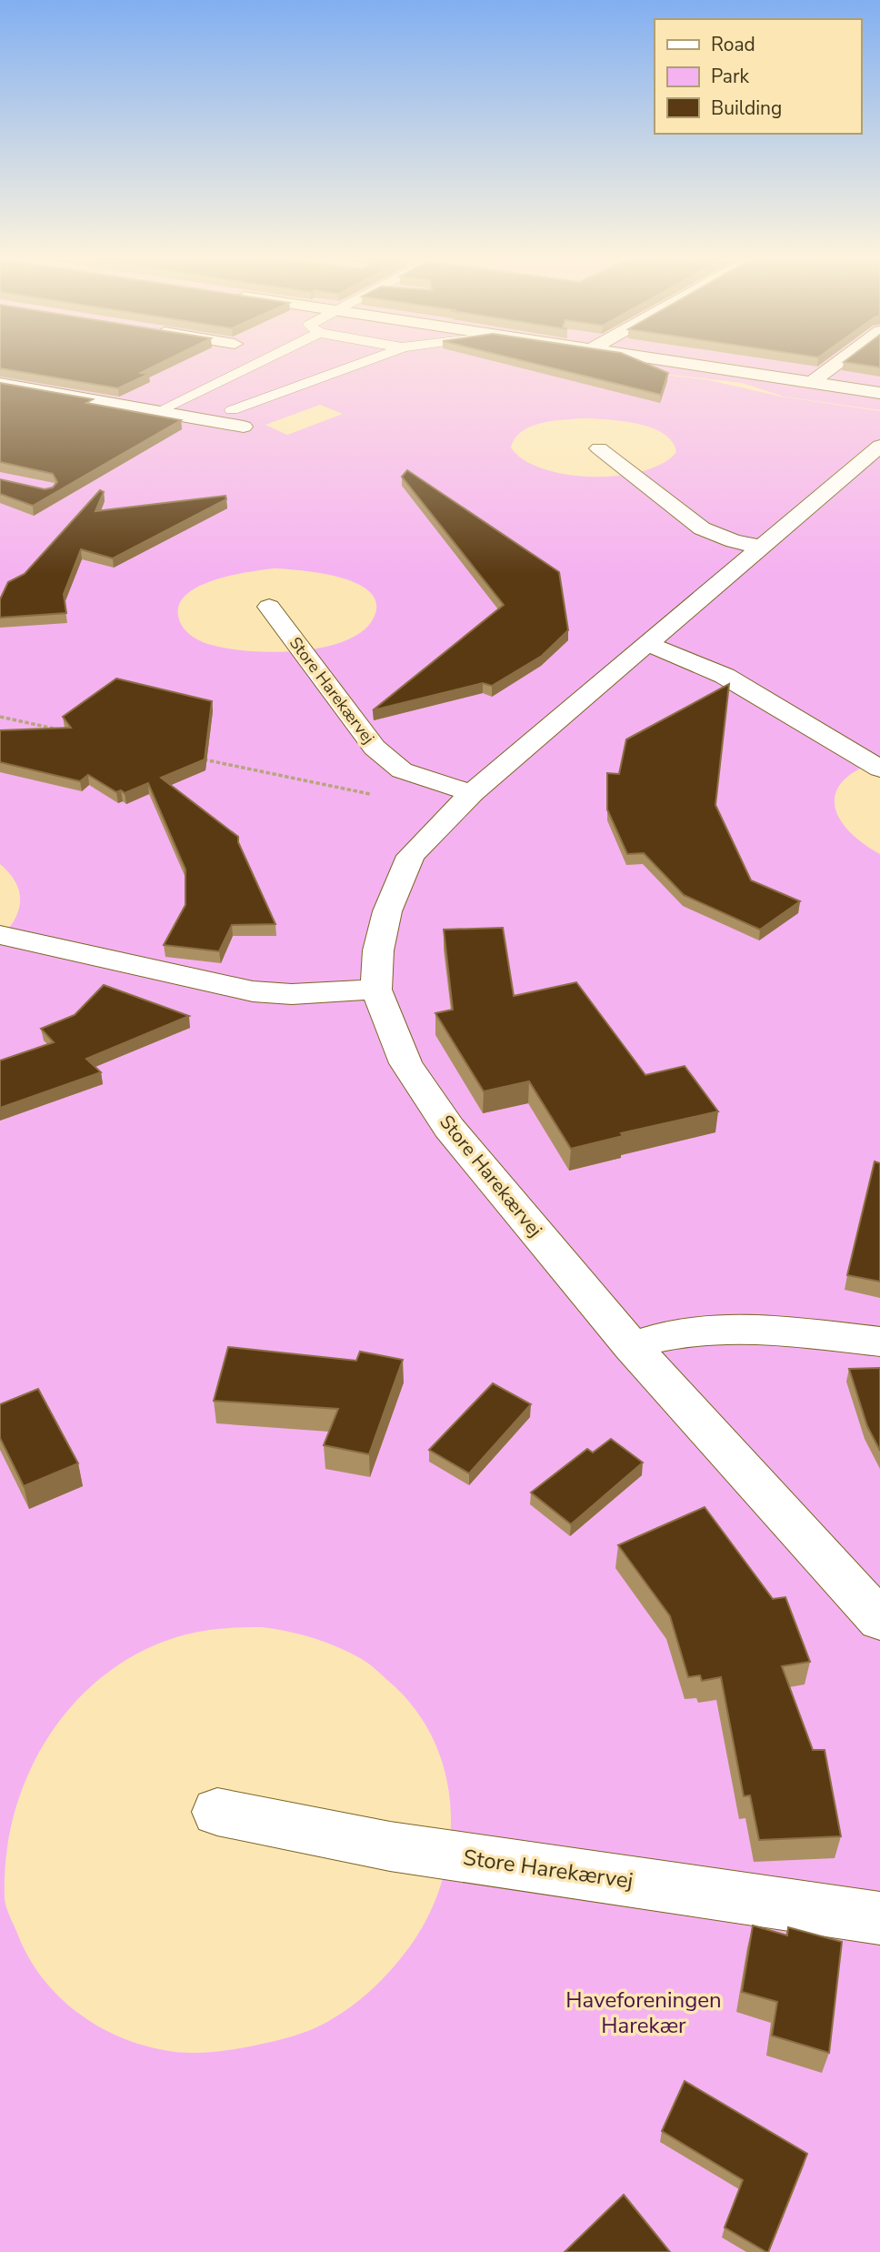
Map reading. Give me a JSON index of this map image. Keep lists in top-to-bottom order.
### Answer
{
  "streets": {
    "street": ["Store Harekærvej"]
  },
  "parks": ["Haveforeningen Harekær"],
  "legend": ["Road", "Park", "Building"]
}
